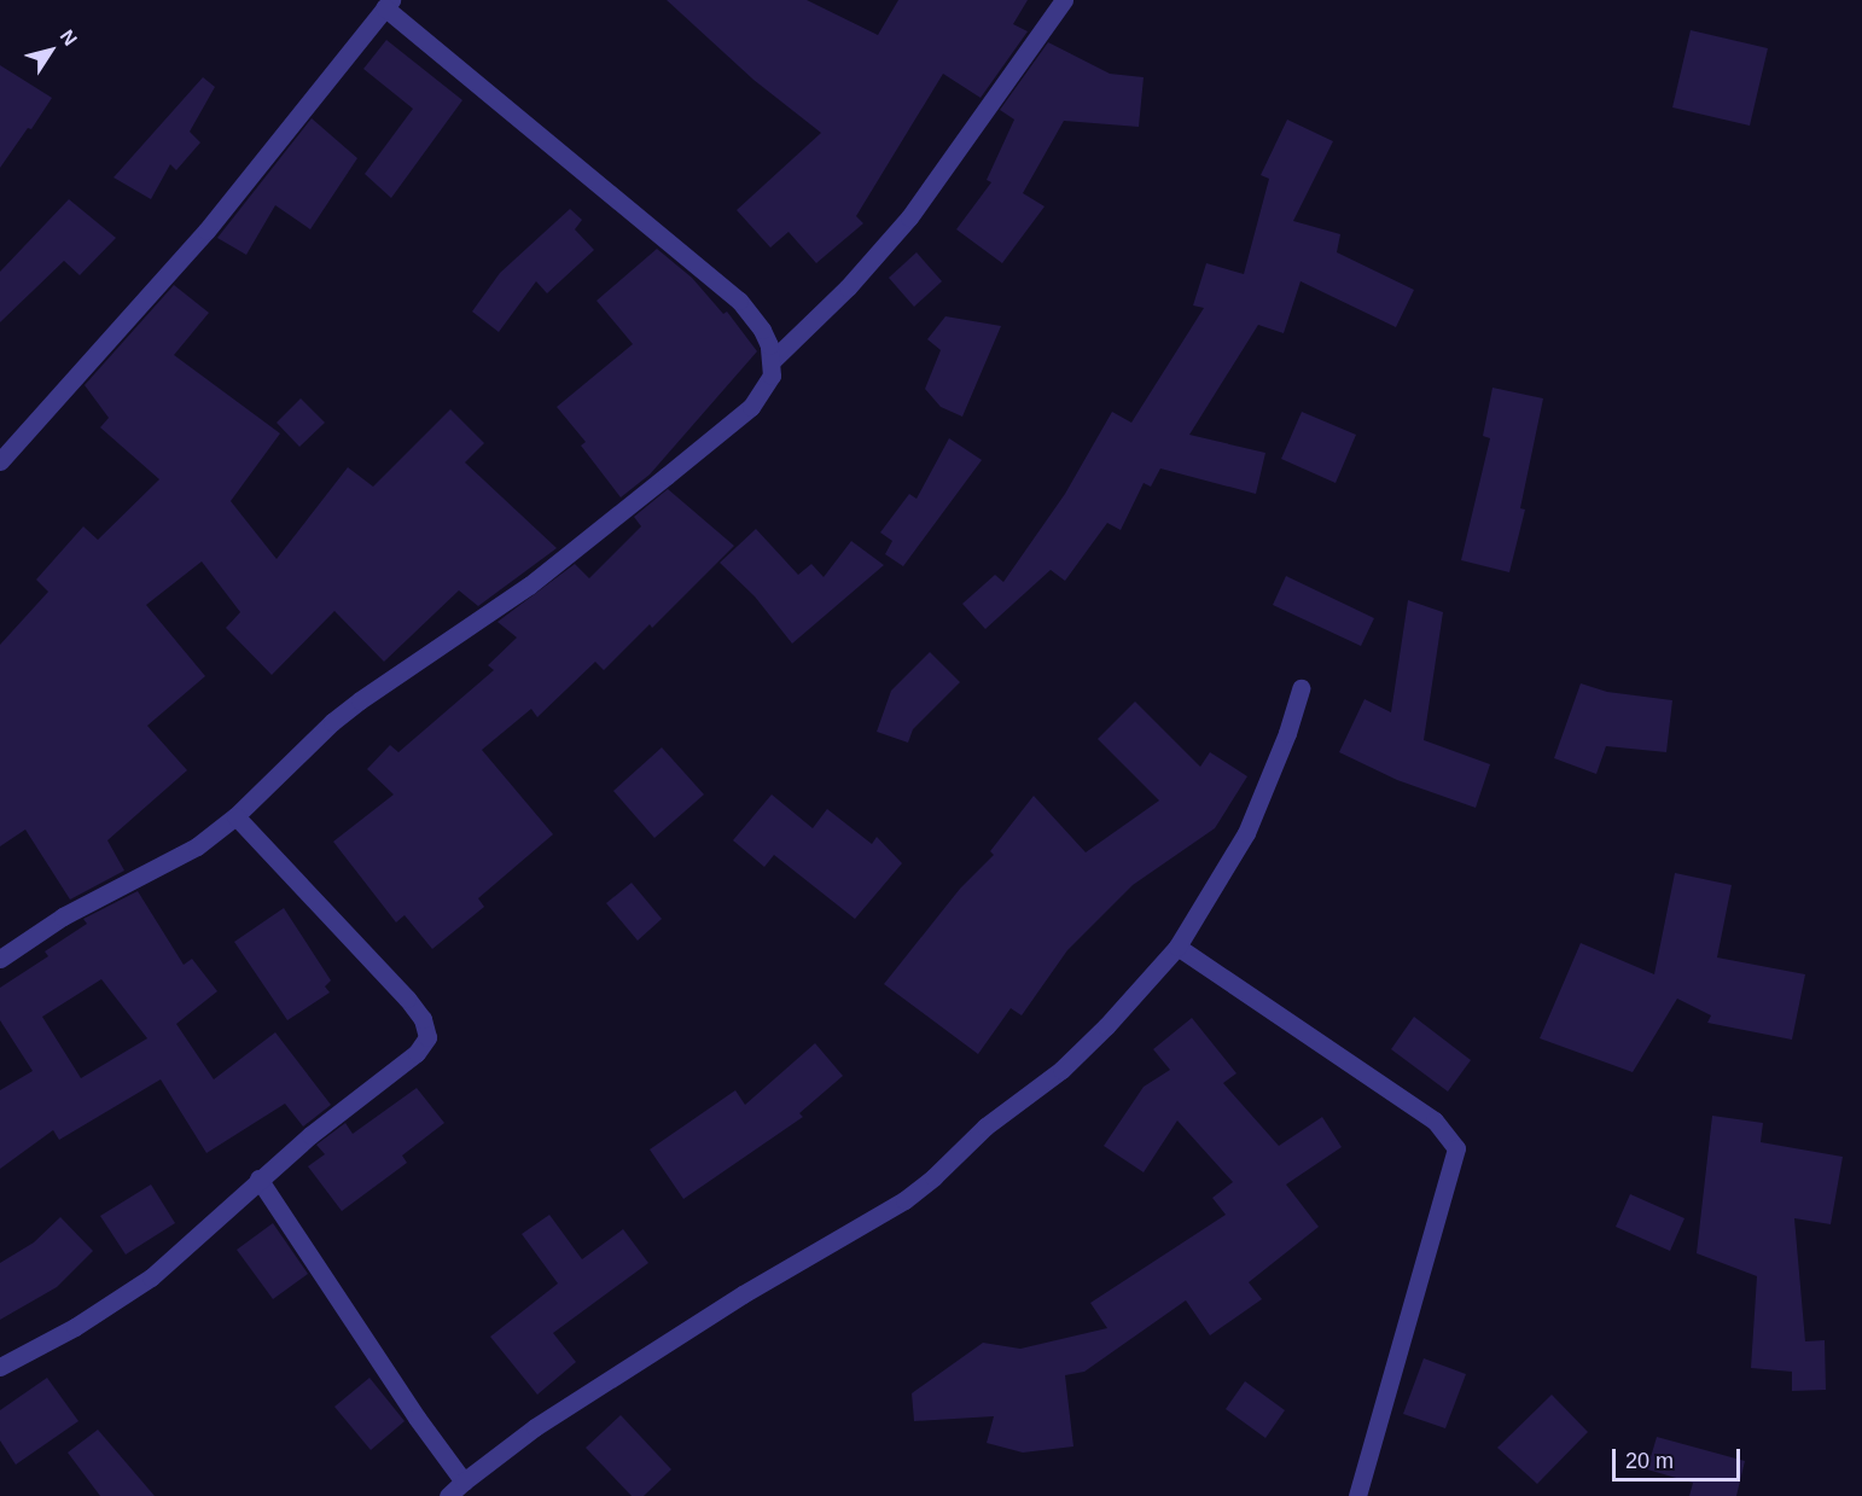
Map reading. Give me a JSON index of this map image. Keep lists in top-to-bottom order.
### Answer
{
  "scale_bar": "20 m",
  "north": "top right"
}
